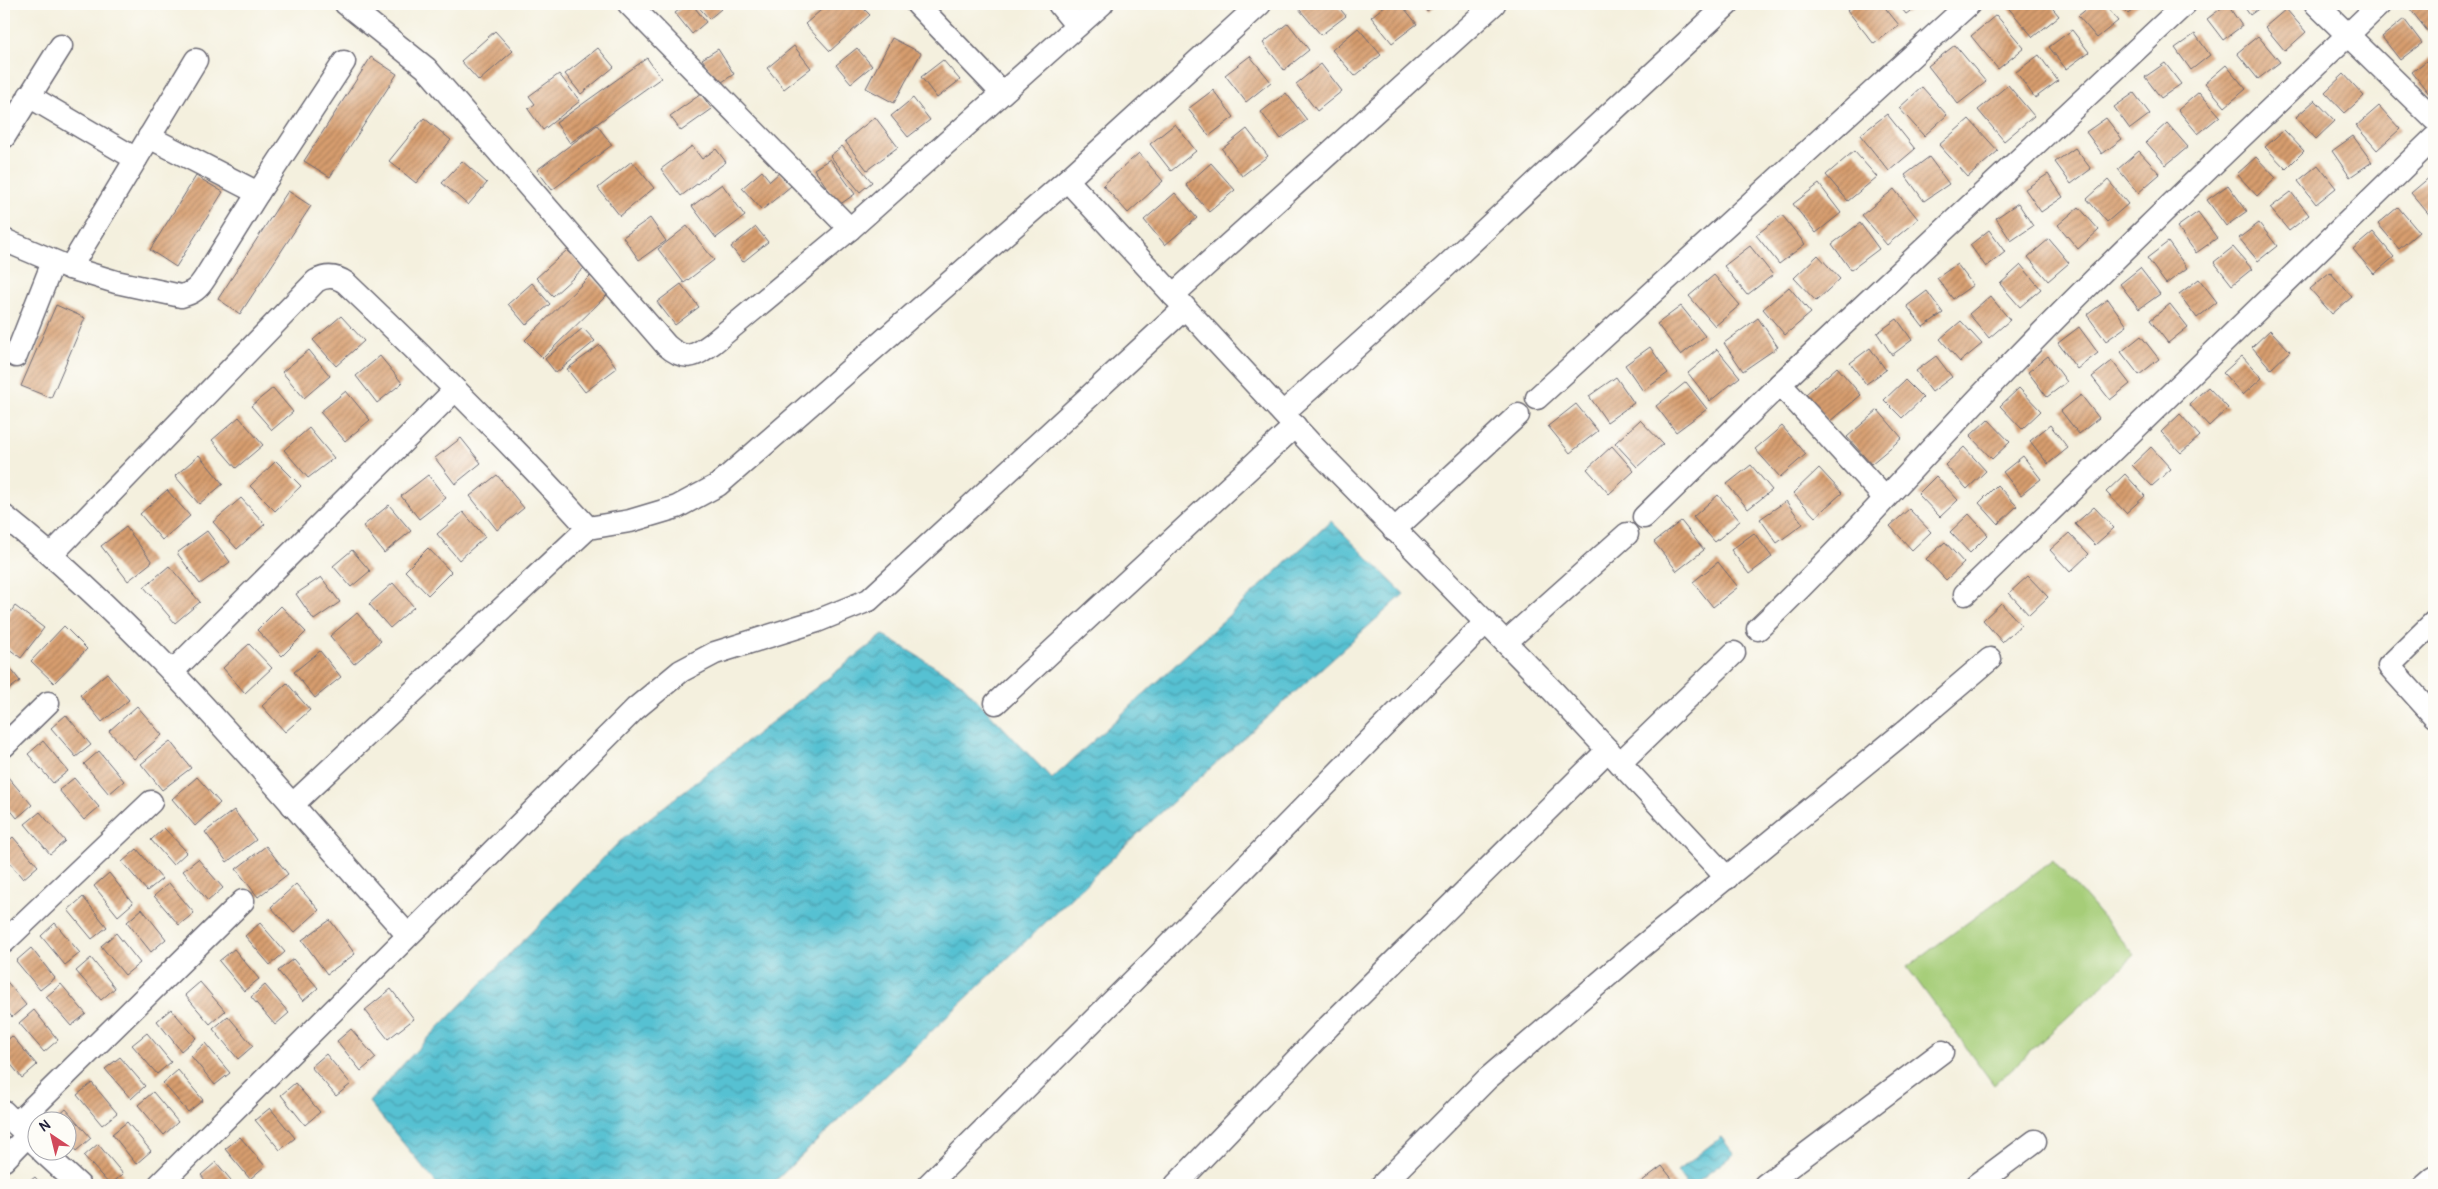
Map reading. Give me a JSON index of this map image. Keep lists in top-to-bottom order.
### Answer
{
  "north": "top left"
}
